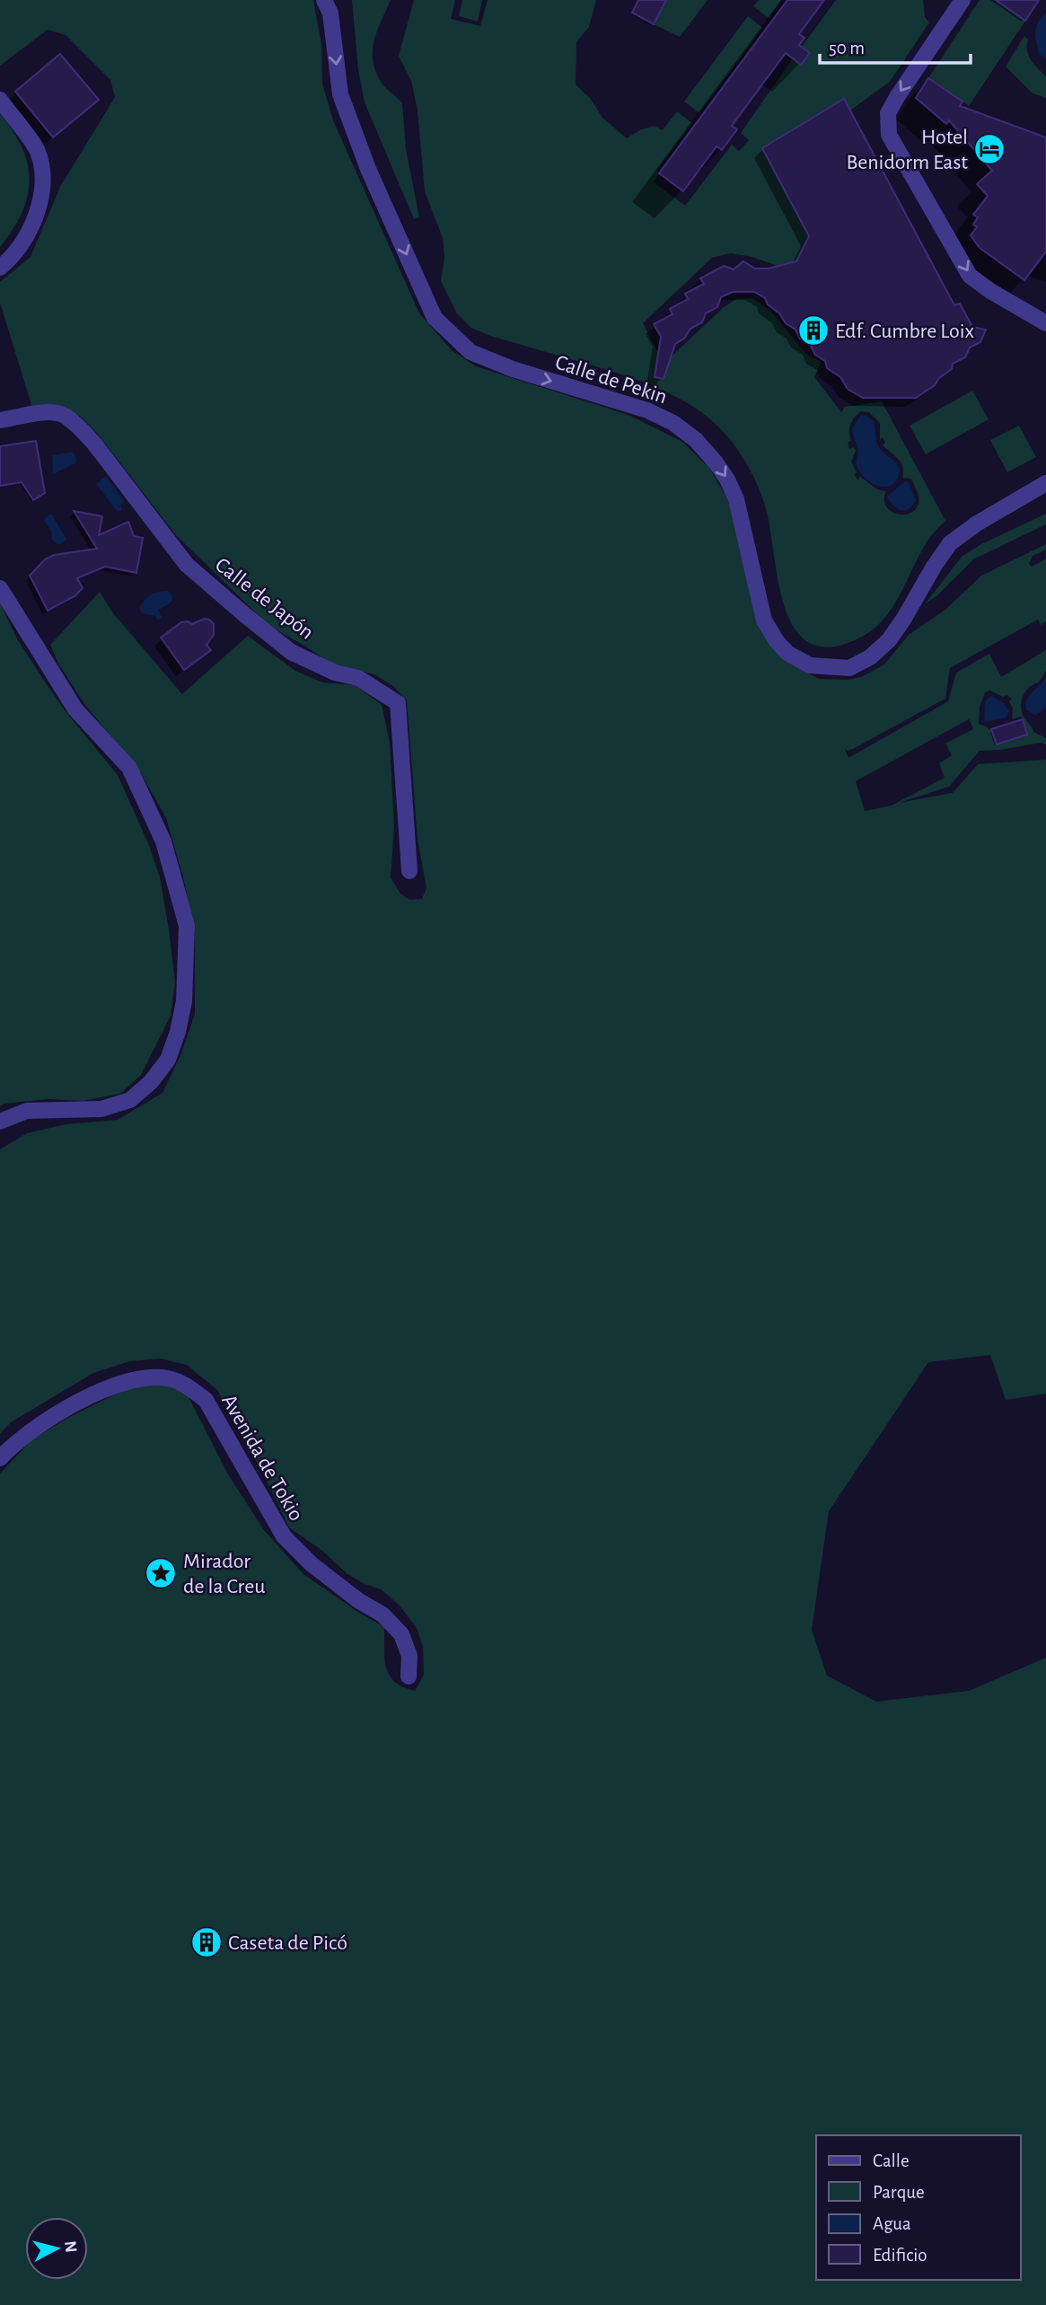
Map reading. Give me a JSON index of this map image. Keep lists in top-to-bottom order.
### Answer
{
  "streets": {
    "street": ["Calle de Pekin", "Calle de Japón", "Avenida de Tokio"]
  },
  "places": {
    "hotel": ["Hotel Benidorm East"],
    "building": ["Edf. Cumbre Loix", "Caseta de Picó"],
    "place": ["Mirador de la Creu"]
  },
  "legend": [
    "Calle",
    "Parque",
    "Agua",
    "Edificio"
  ],
  "scale_bar": "50 m",
  "north": "right"
}
